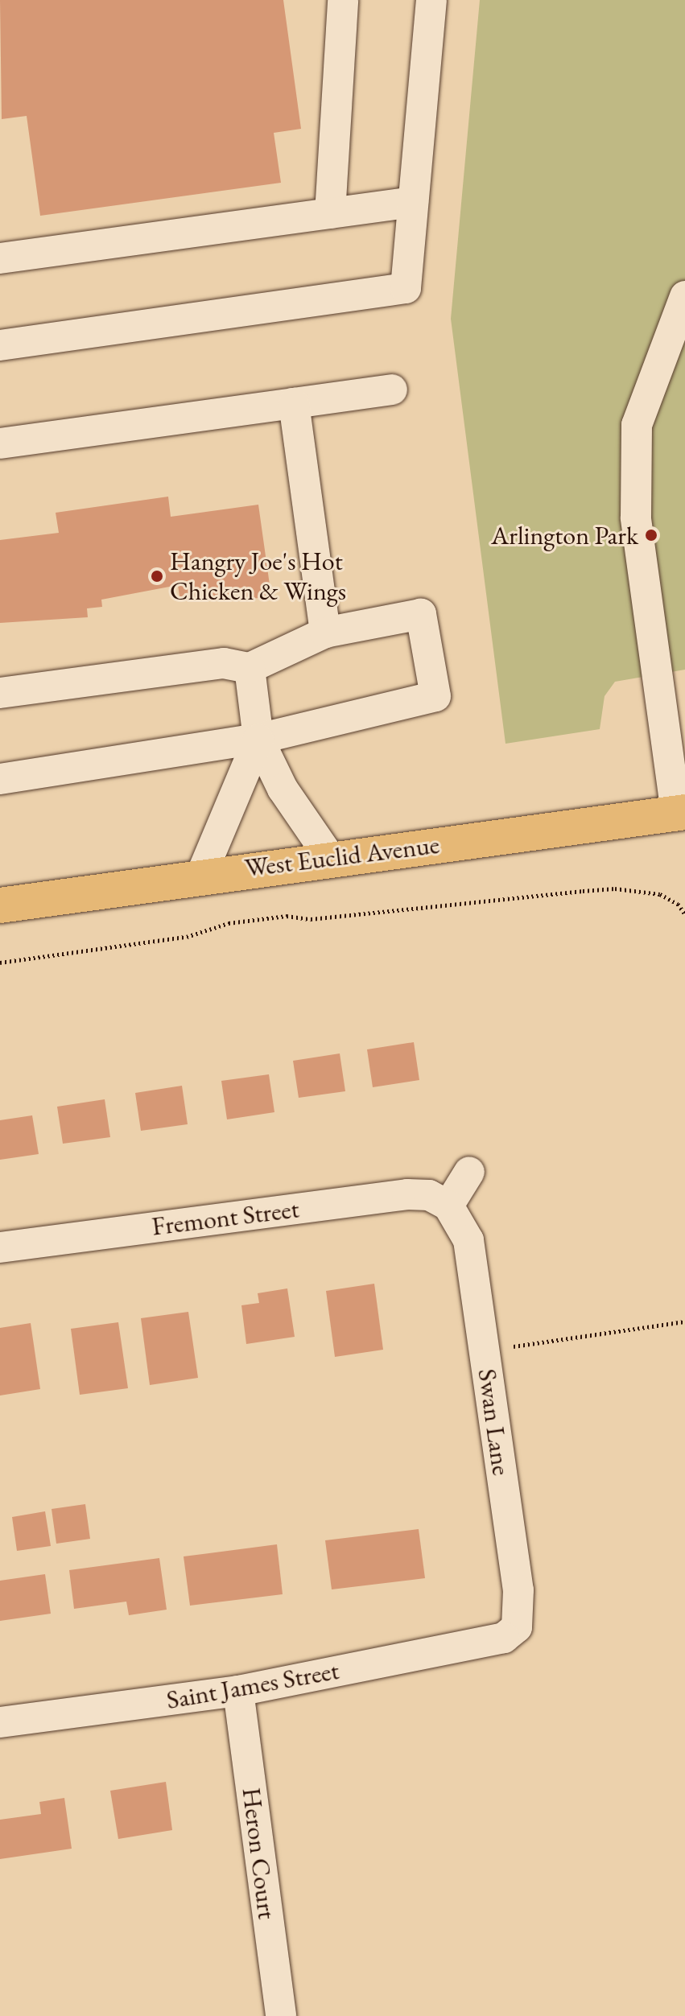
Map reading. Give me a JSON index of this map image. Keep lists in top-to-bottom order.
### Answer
{
  "streets": {
    "main road": ["West Euclid Avenue"],
    "street": [
      "Fremont Street",
      "Swan Lane",
      "Saint James Street",
      "Heron Court"
    ]
  },
  "crossings": [
    ["Fremont Street", "Swan Lane"],
    ["Swan Lane", "Saint James Street"],
    ["Saint James Street", "Heron Court"]
  ],
  "places": ["Arlington Park", "Hangry Joe's Hot Chicken & Wings"]
}
